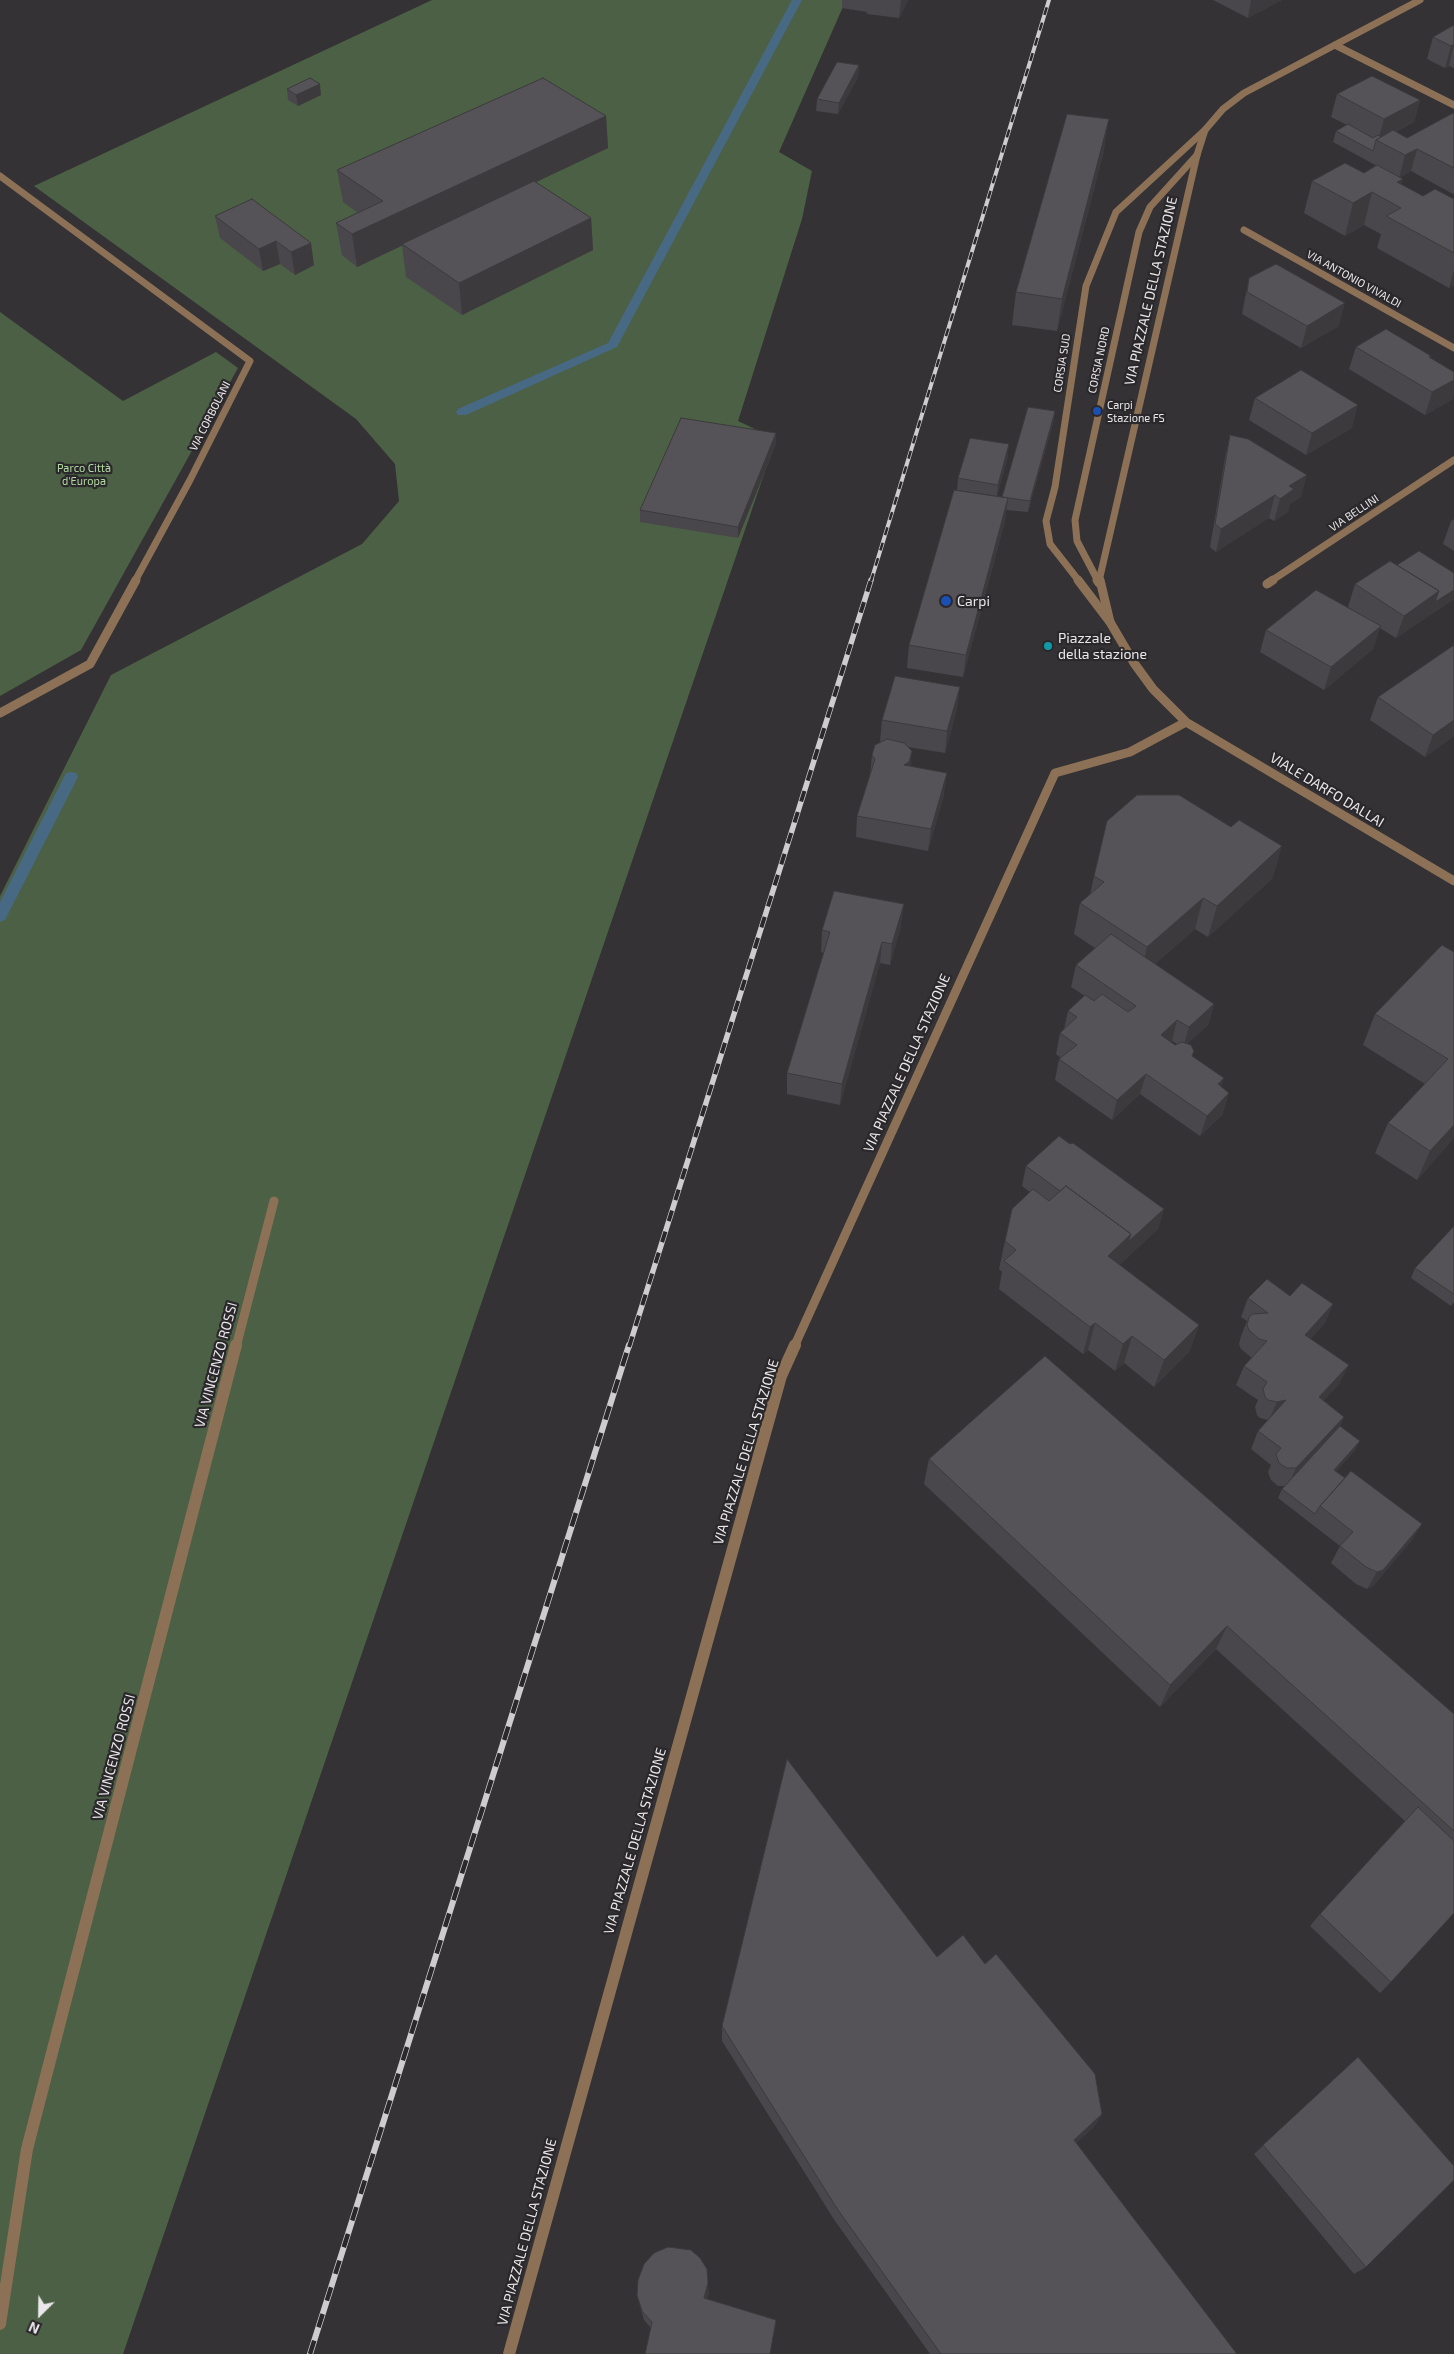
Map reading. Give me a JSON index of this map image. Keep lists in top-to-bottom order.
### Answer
{
  "streets": {
    "street": [
      "VIA ANTONIO VIVALDI",
      "VIA PIAZZALE DELLA STAZIONE",
      "CORSIA NORD",
      "CORSIA SUD",
      "VIA CORBOLANI",
      "VIA BELLINI",
      "VIALE DARFO DALLAI",
      "VIA VINCENZO ROSSI"
    ]
  },
  "crossings": [
    ["VIA PIAZZALE DELLA STAZIONE", "CORSIA NORD"],
    ["VIA PIAZZALE DELLA STAZIONE", "CORSIA SUD"],
    ["VIA PIAZZALE DELLA STAZIONE", "VIALE DARFO DALLAI"]
  ],
  "parks": ["Parco Città d'Europa"],
  "places": ["Carpi Stazione FS", "Carpi", "Piazzale della stazione"],
  "north": "bottom left"
}
